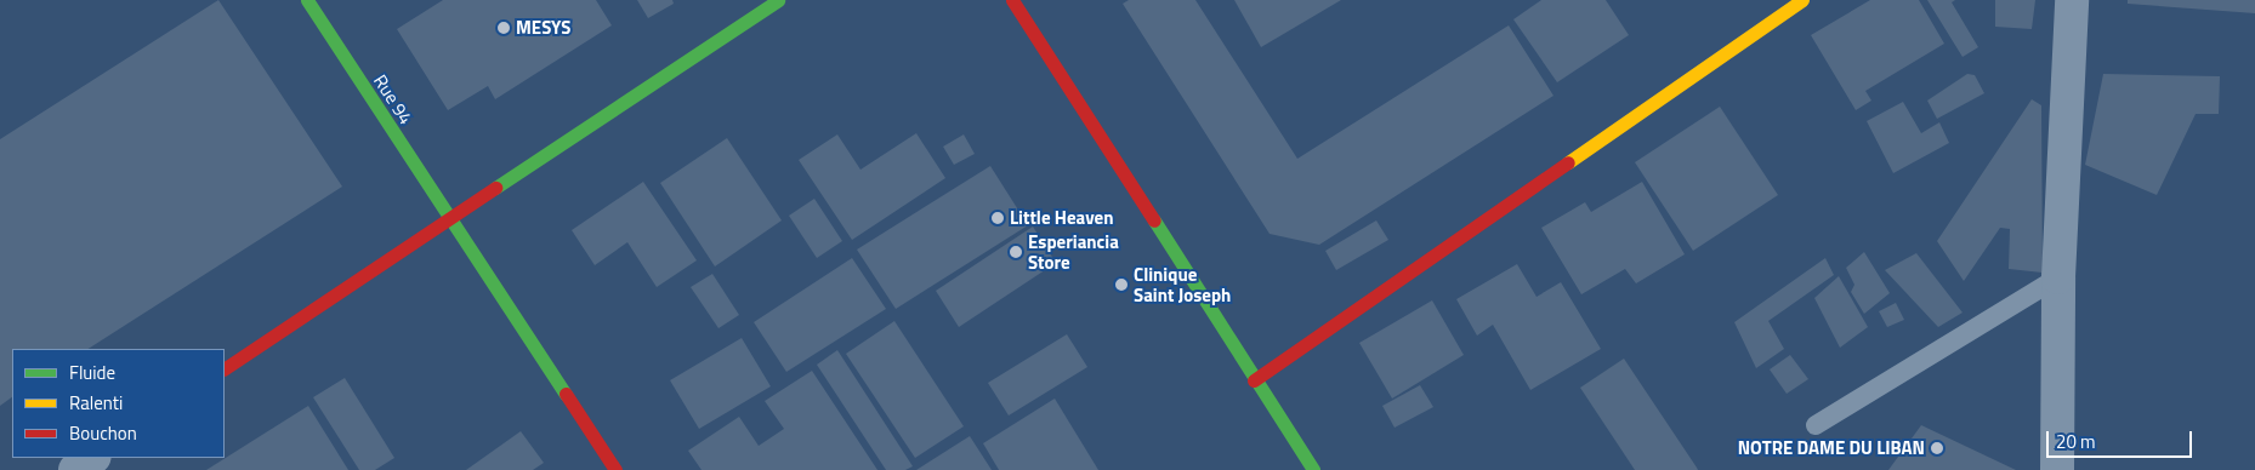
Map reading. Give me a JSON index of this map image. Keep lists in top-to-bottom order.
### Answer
{
  "streets": {
    "street": ["Rue 94"]
  },
  "places": [
    "MESYS",
    "Little Heaven",
    "Esperiancia Store",
    "Clinique Saint Joseph",
    "NOTRE DAME DU LIBAN"
  ],
  "legend": ["Fluide", "Ralenti", "Bouchon"],
  "scale_bar": "20 m"
}
